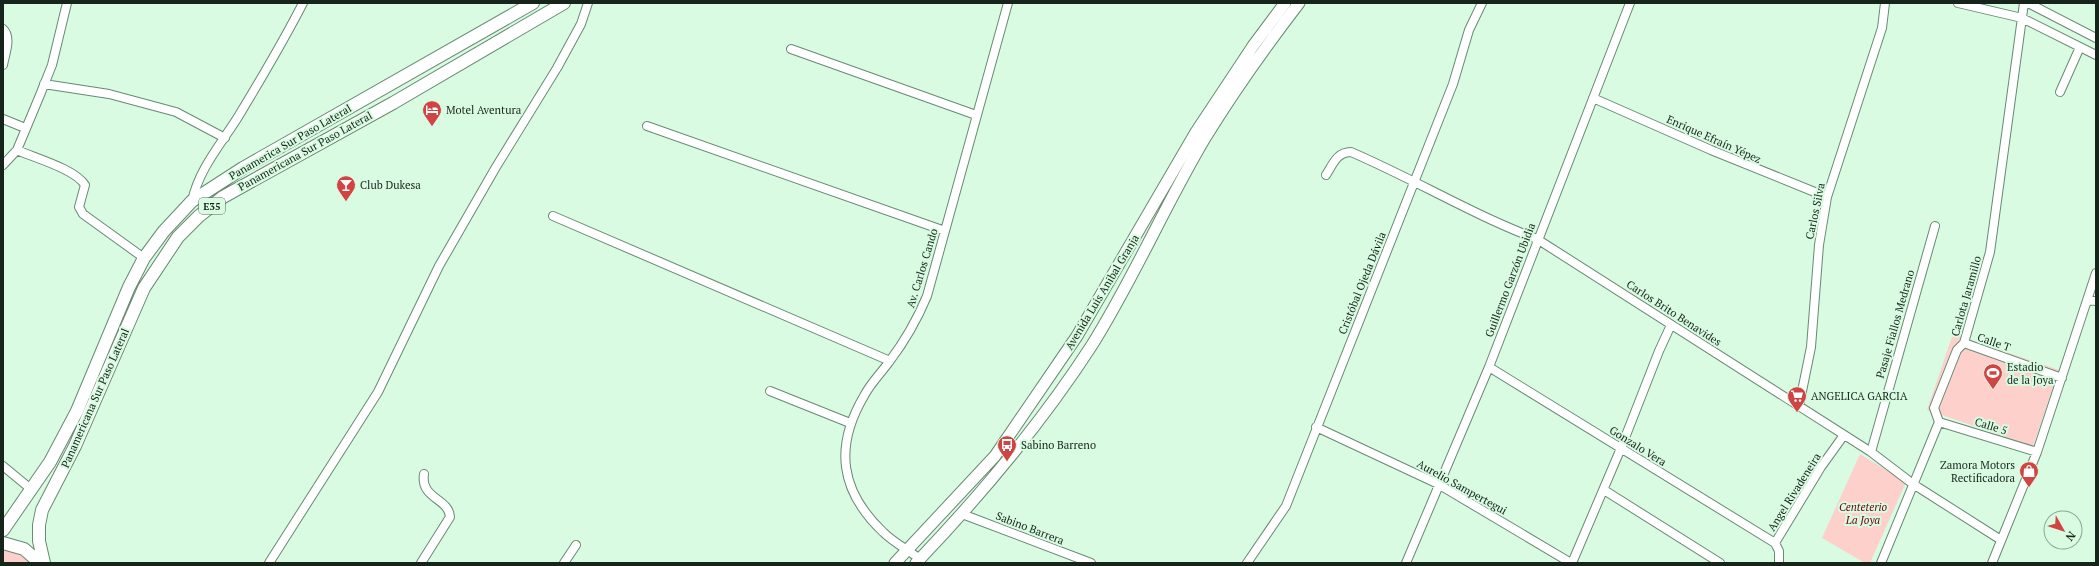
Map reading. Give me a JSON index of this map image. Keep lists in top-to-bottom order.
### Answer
{
  "streets": {
    "highway": ["Panamerica Sur Paso Lateral", "Panamericana Sur Paso Lateral", "E35"],
    "main road": ["Avenida Luis Anibal Granja"],
    "street": [
      "Enrique Efraín Yépez",
      "Carlos Silva",
      "Av. Carlos Cando",
      "Guillermo Garzón Ubidia",
      "Cristóbal Ojeda Dávila",
      "Carlota Jaramillo",
      "Carlos Brito Benavides",
      "Pasaje Fiallos Medrano",
      "Calle T",
      "Calle 5",
      "Gonzalo Vera",
      "Aurelio Sampertegui",
      "Angel Rivadeneira",
      "Sabino Barrera"
    ]
  },
  "crossings": [
    ["Enrique Efraín Yépez", "Carlos Silva"],
    ["Enrique Efraín Yépez", "Guillermo Garzón Ubidia"],
    ["Carlos Silva", "Carlos Brito Benavides"],
    ["Av. Carlos Cando", "Avenida Luis Anibal Granja"],
    ["Guillermo Garzón Ubidia", "Carlos Brito Benavides"],
    ["Guillermo Garzón Ubidia", "Gonzalo Vera"],
    ["Guillermo Garzón Ubidia", "Aurelio Sampertegui"],
    ["Cristóbal Ojeda Dávila", "Carlos Brito Benavides"],
    ["Cristóbal Ojeda Dávila", "Aurelio Sampertegui"],
    ["Avenida Luis Anibal Granja", "Sabino Barrera"],
    ["Carlota Jaramillo", "Calle T"],
    ["Carlota Jaramillo", "Calle 5"],
    ["Carlos Brito Benavides", "Pasaje Fiallos Medrano"],
    ["Carlos Brito Benavides", "Angel Rivadeneira"],
    ["Gonzalo Vera", "Angel Rivadeneira"]
  ],
  "parks": ["Centeterio La Joya"],
  "places": {
    "hotel": ["Motel Aventura"],
    "bar": ["Club Dukesa"],
    "sports": ["Estadio de la Joya"],
    "supermarket": ["ANGELICA GARCIA"],
    "bus stop": ["Sabino Barreno"],
    "shop": ["Zamora Motors Rectificadora"]
  },
  "north": "bottom right"
}
